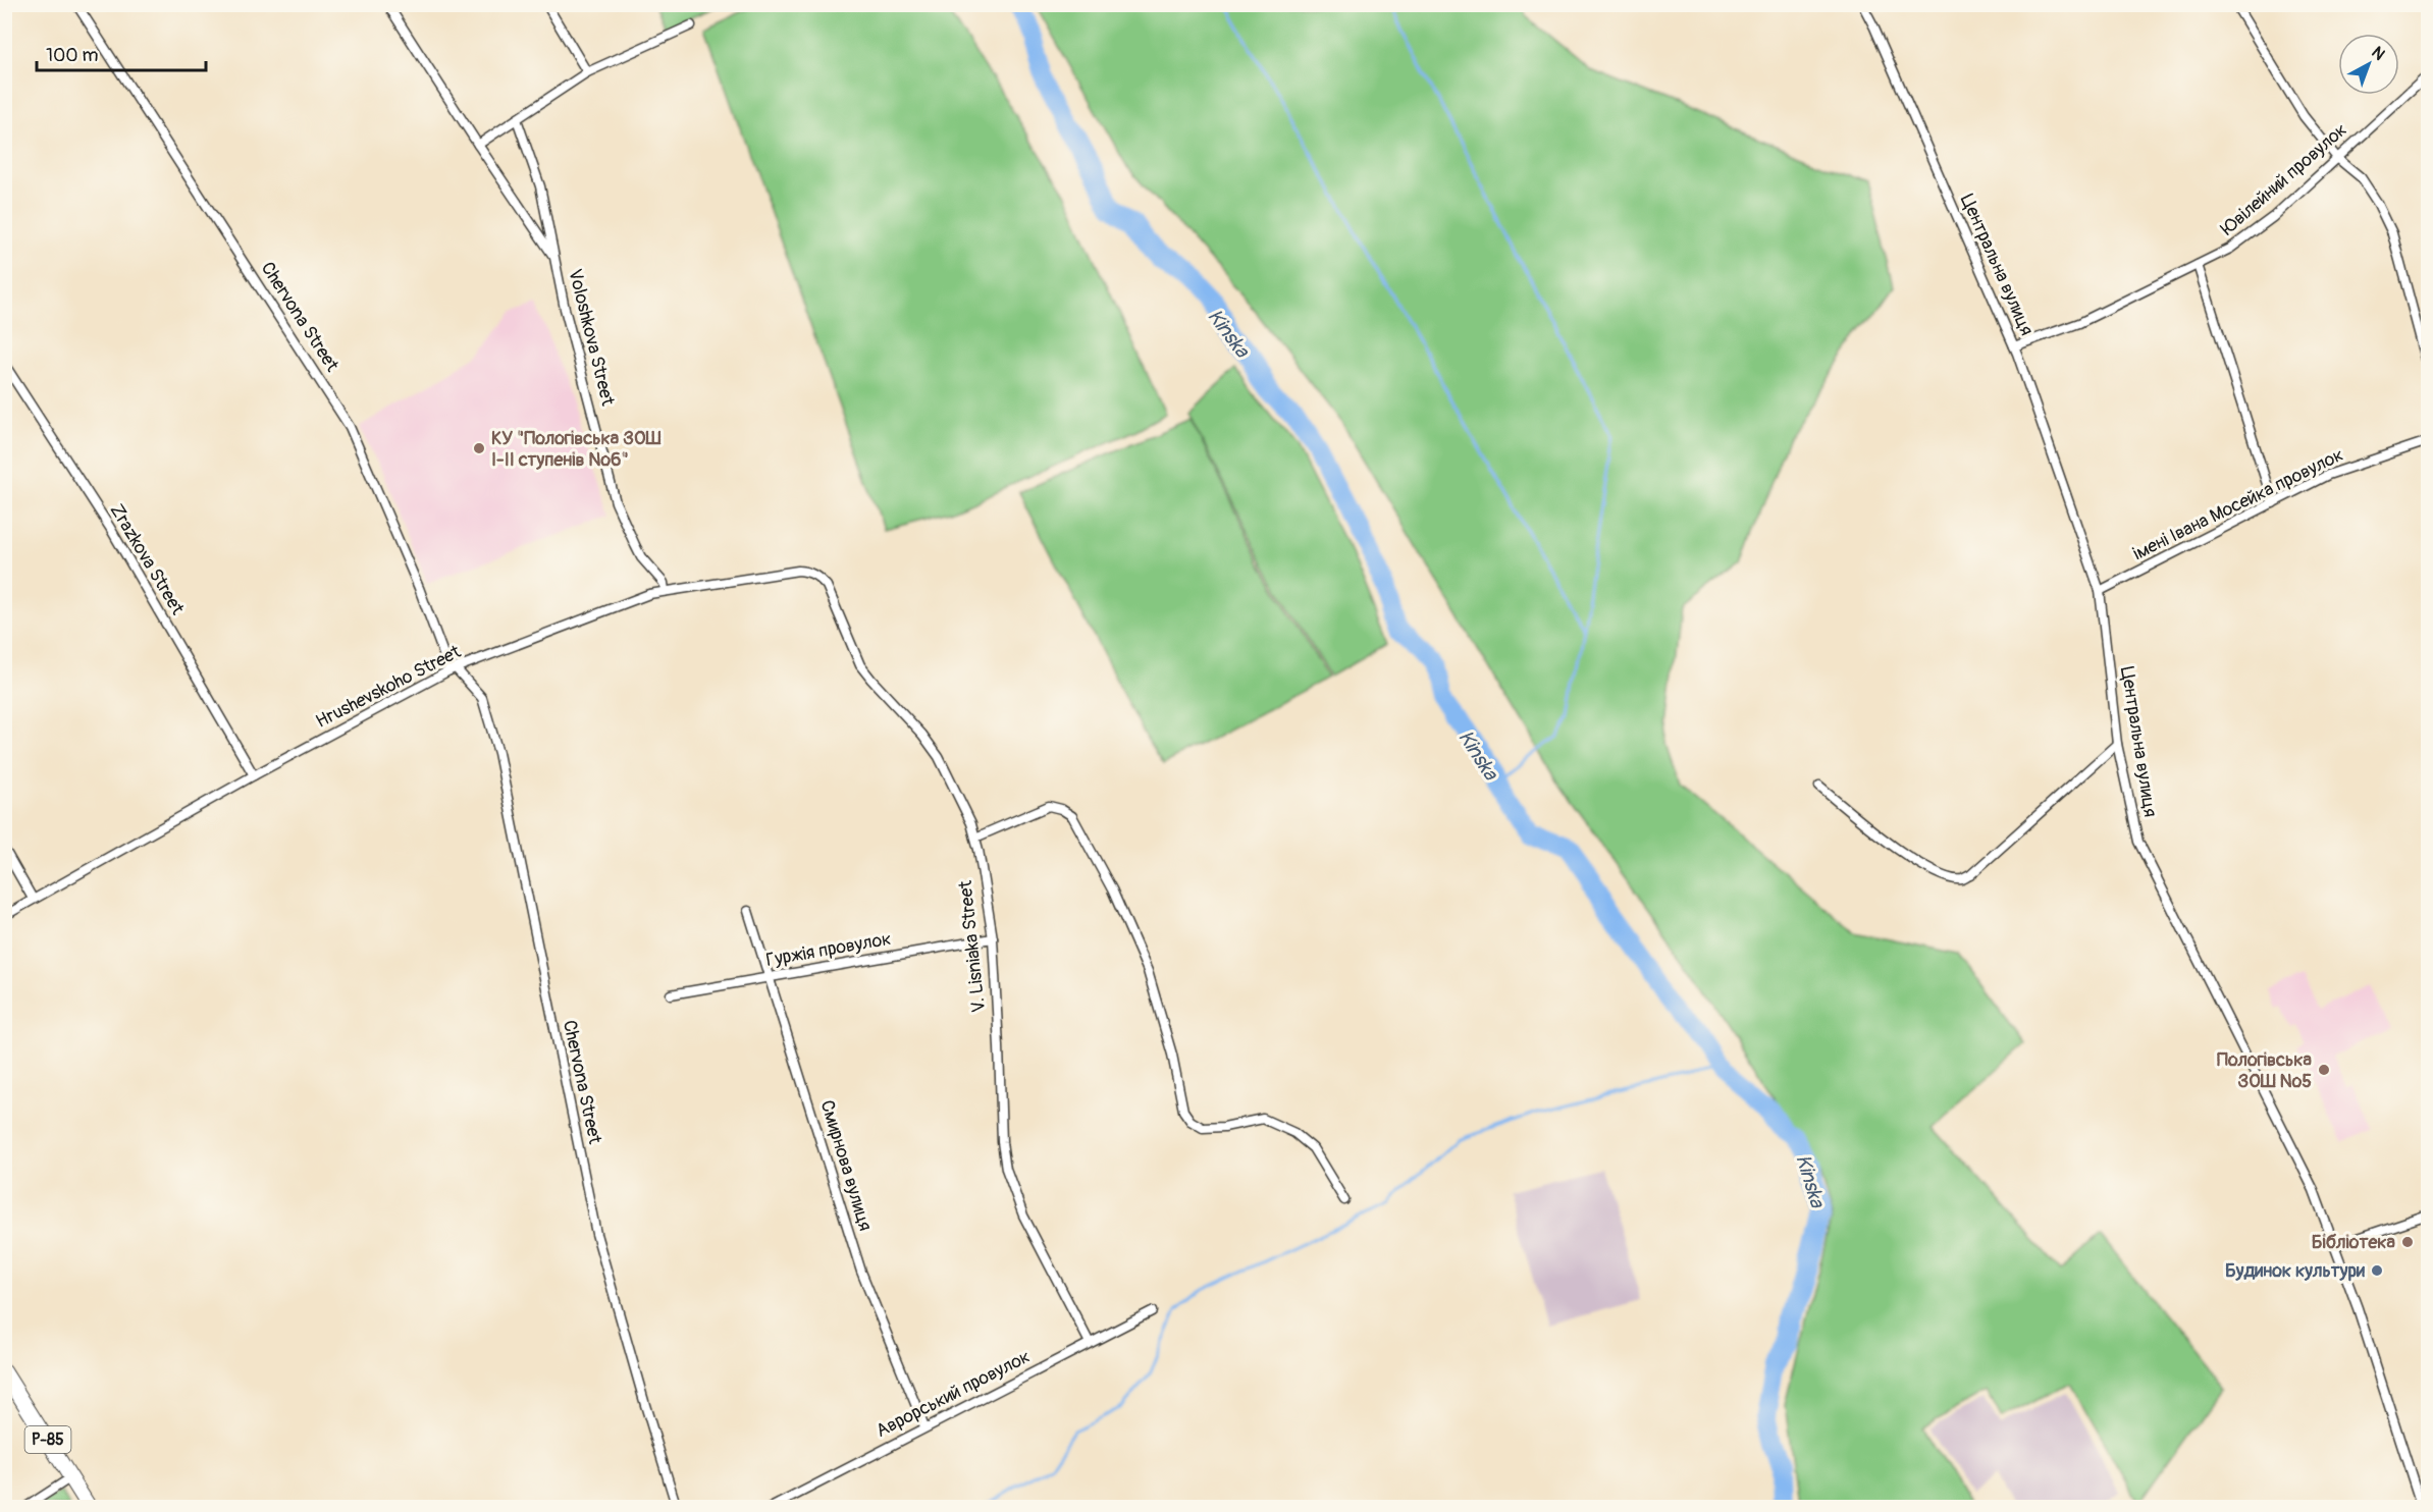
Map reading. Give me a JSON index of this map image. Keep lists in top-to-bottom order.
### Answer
{
  "streets": {
    "main road": ["Р-85"],
    "street": [
      "Ювілейний провулок",
      "Центральна вулиця",
      "Chervona Street",
      "Voloshkova Street",
      "імені Івана Мосейка провулок",
      "Zrazkova Street",
      "Hrushevskoho Street",
      "V. Lisniaka Street",
      "Гуржія провулок",
      "Смирнова вулиця",
      "Аврорський провулок"
    ]
  },
  "crossings": [
    ["Ювілейний провулок", "Центральна вулиця"],
    ["Центральна вулиця", "імені Івана Мосейка провулок"],
    ["Chervona Street", "Hrushevskoho Street"],
    ["Voloshkova Street", "Hrushevskoho Street"],
    ["Zrazkova Street", "Hrushevskoho Street"],
    ["Hrushevskoho Street", "V. Lisniaka Street"],
    ["V. Lisniaka Street", "Гуржія провулок"],
    ["V. Lisniaka Street", "Аврорський провулок"],
    ["Гуржія провулок", "Смирнова вулиця"],
    ["Смирнова вулиця", "Аврорський провулок"]
  ],
  "water": ["Kinska"],
  "places": [
    "КУ \"Пологівська ЗОШ І-ІІ ступенів №6\"",
    "Пологівська ЗОШ №5",
    "Бібліотека",
    "Будинок культури"
  ],
  "scale_bar": "100 m",
  "north": "top right"
}
